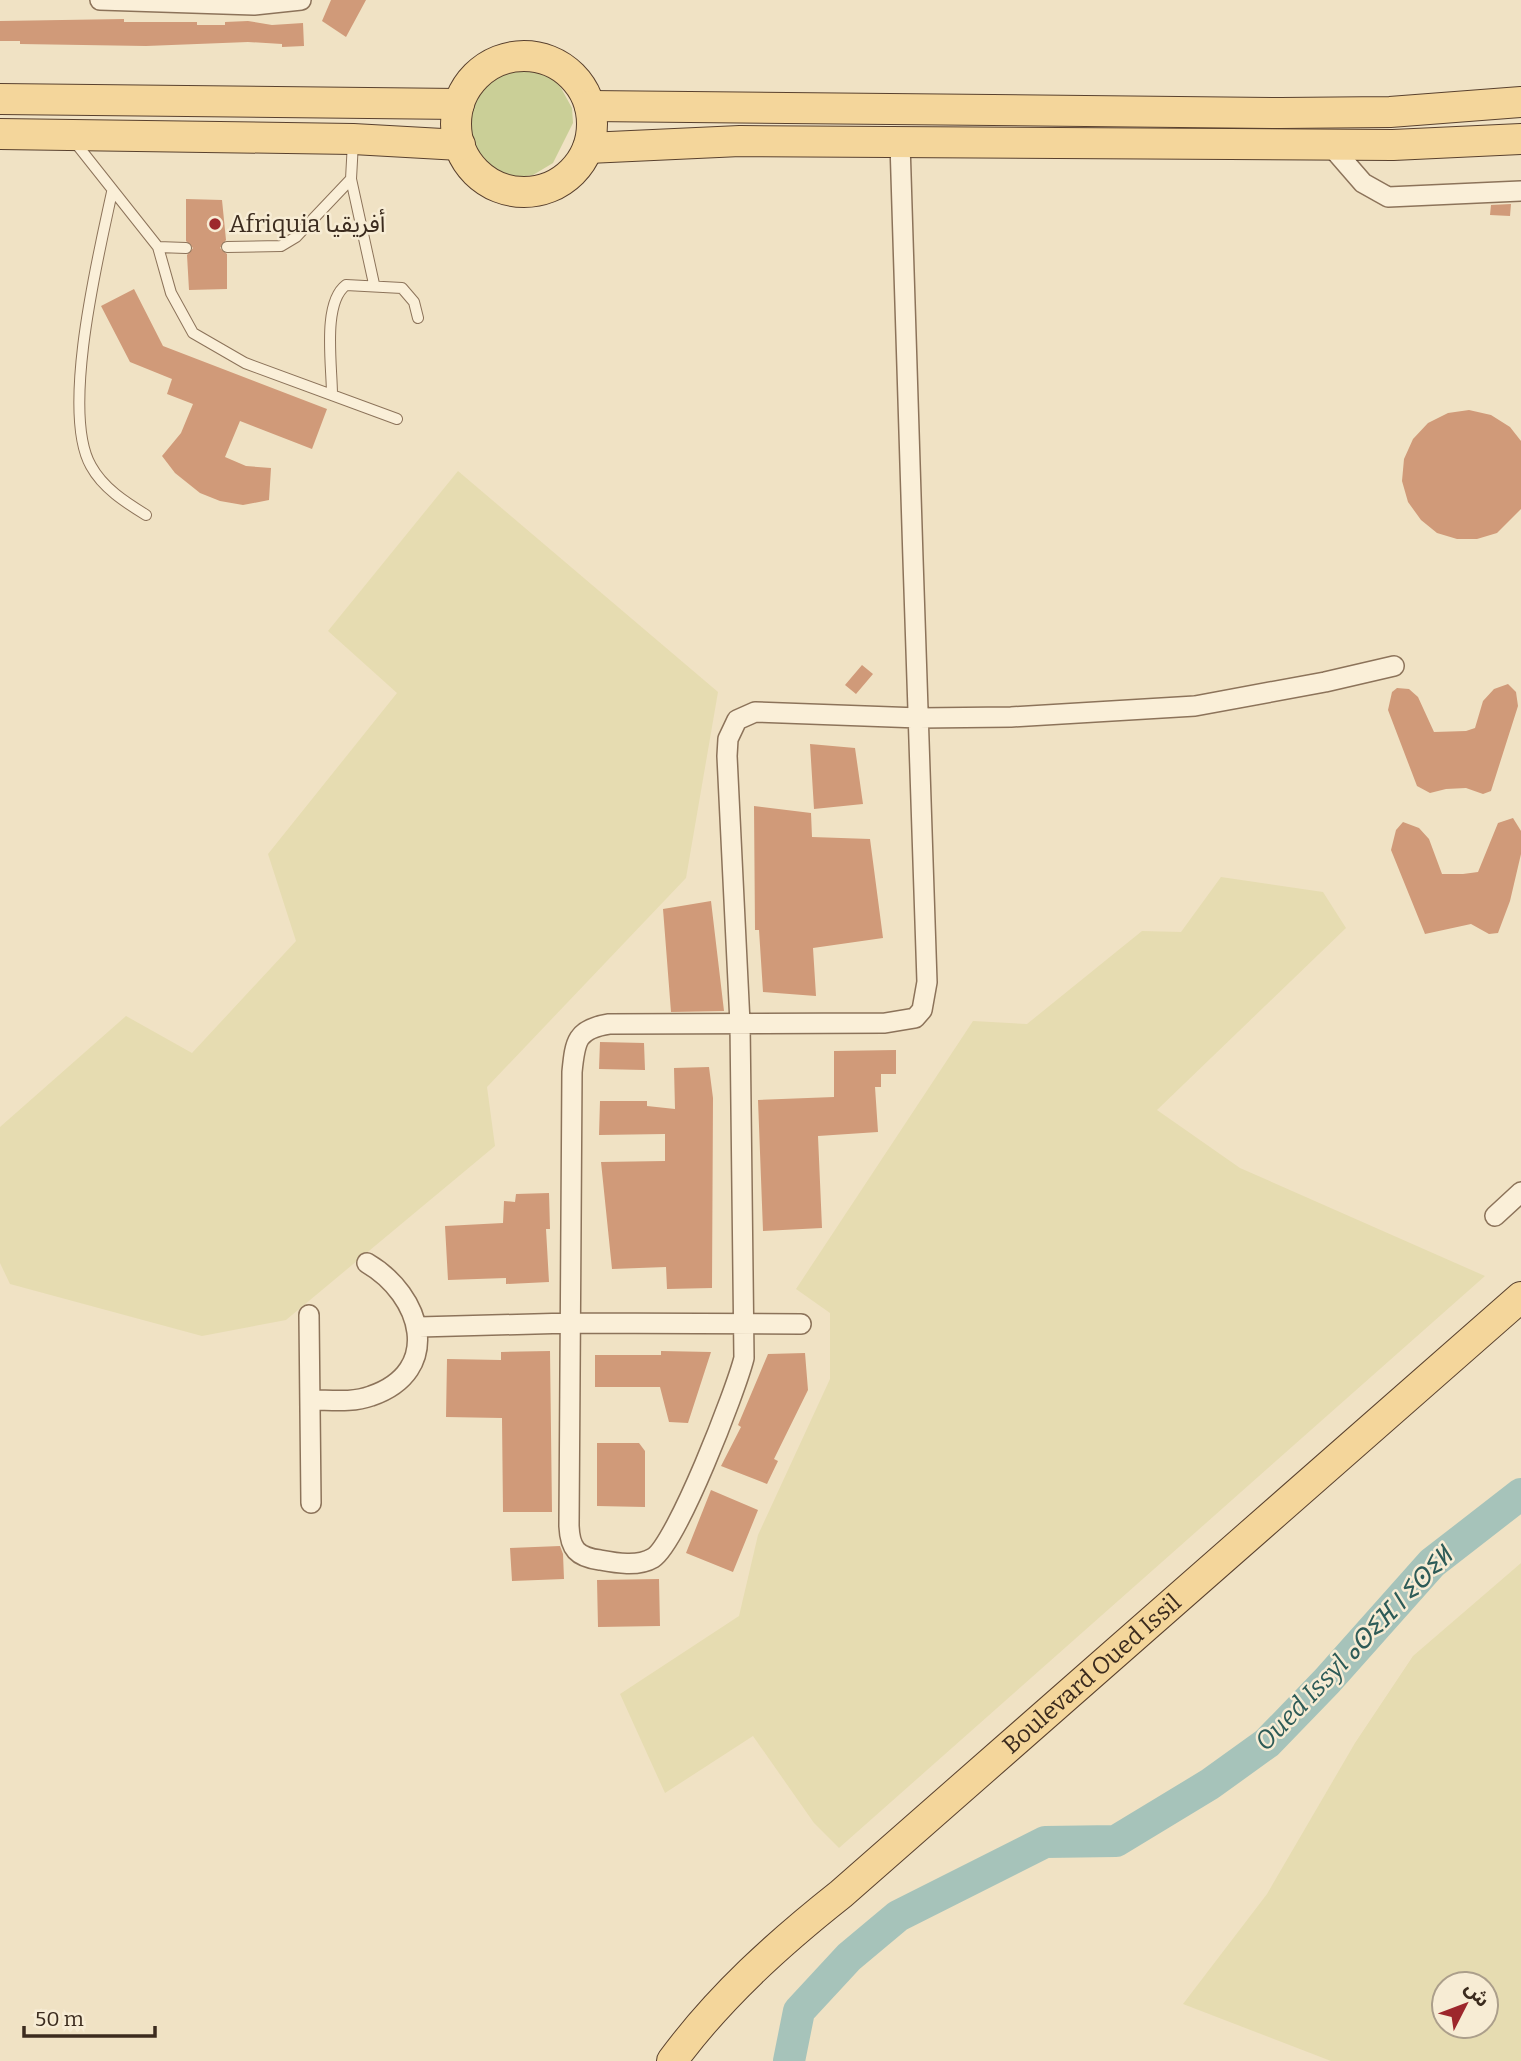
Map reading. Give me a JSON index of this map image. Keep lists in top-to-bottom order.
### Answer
{
  "streets": {
    "main road": ["Boulevard Oued Issil"]
  },
  "water": ["Oued Issyl ⴰⵙⵉⴼ ⵏ ⵉⵙⵉⵍ"],
  "places": ["Afriquia أفريقيا"],
  "scale_bar": "50 m",
  "north": "top right"
}
